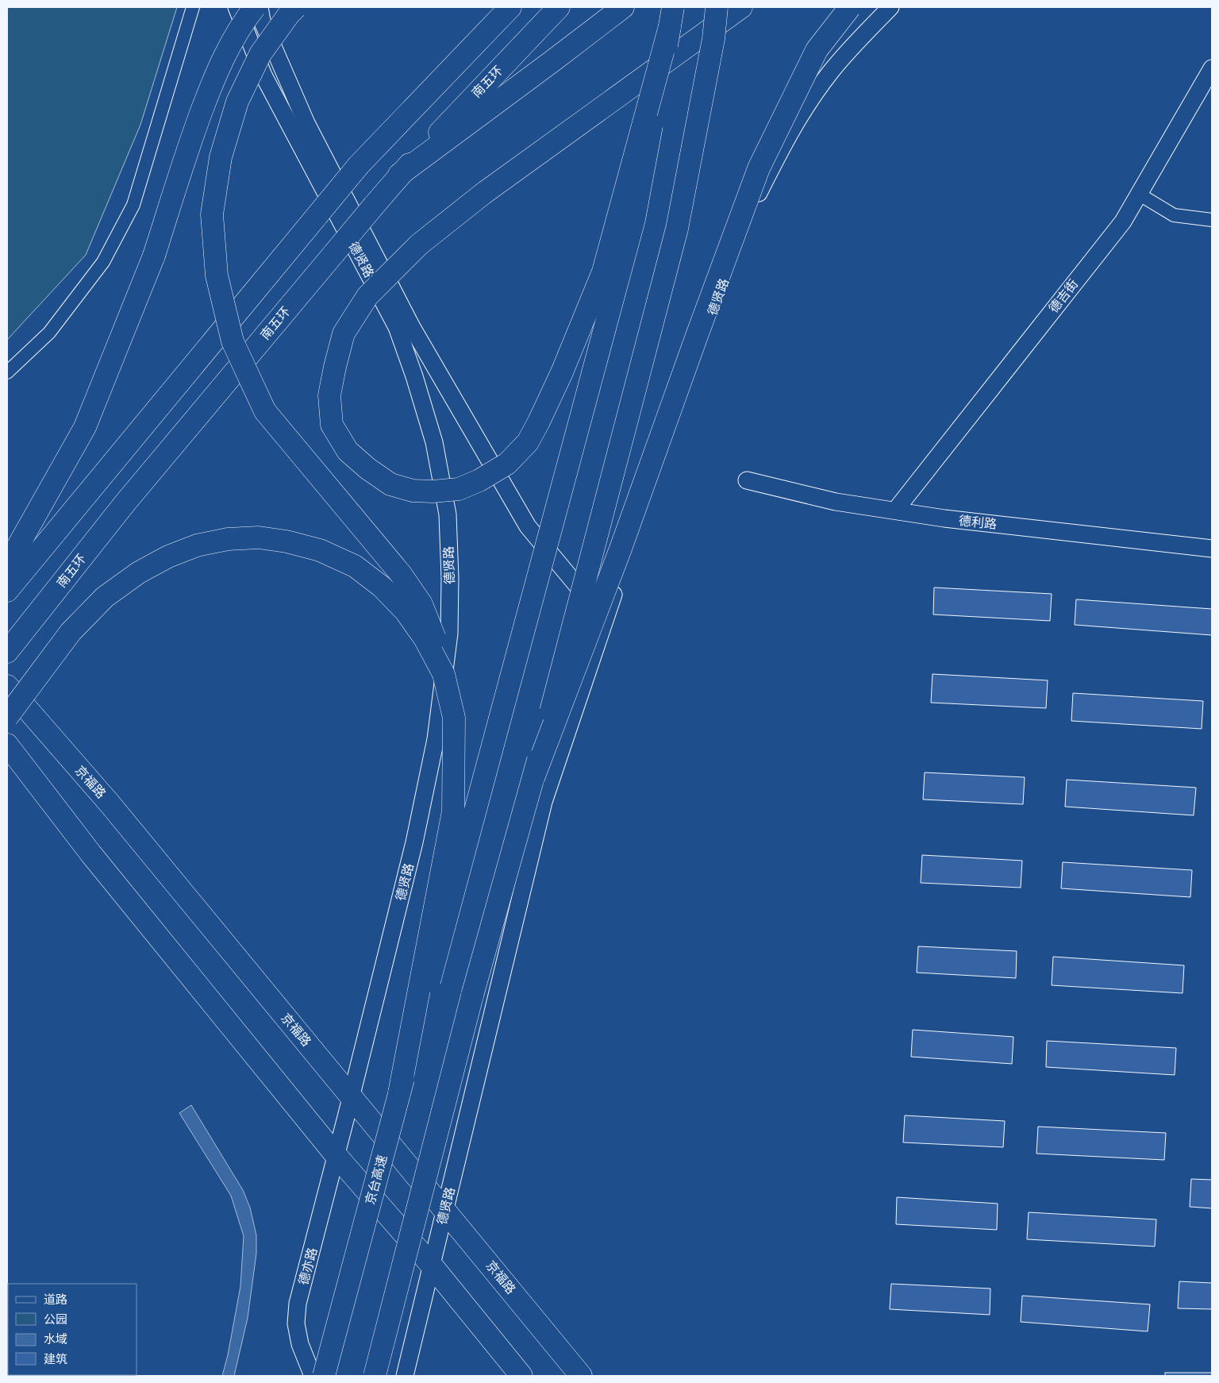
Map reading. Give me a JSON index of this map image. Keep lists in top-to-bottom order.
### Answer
{
  "streets": {
    "highway": ["南五环", "京福路", "京台高速"],
    "street": [
      "德贤路",
      "德吉街",
      "德利路",
      "德亦路"
    ]
  },
  "crossings": [
    ["德贤路", "京福路"],
    ["德贤路", "德亦路"],
    ["德吉街", "德利路"]
  ],
  "legend": [
    "道路",
    "公园",
    "水域",
    "建筑"
  ]
}
